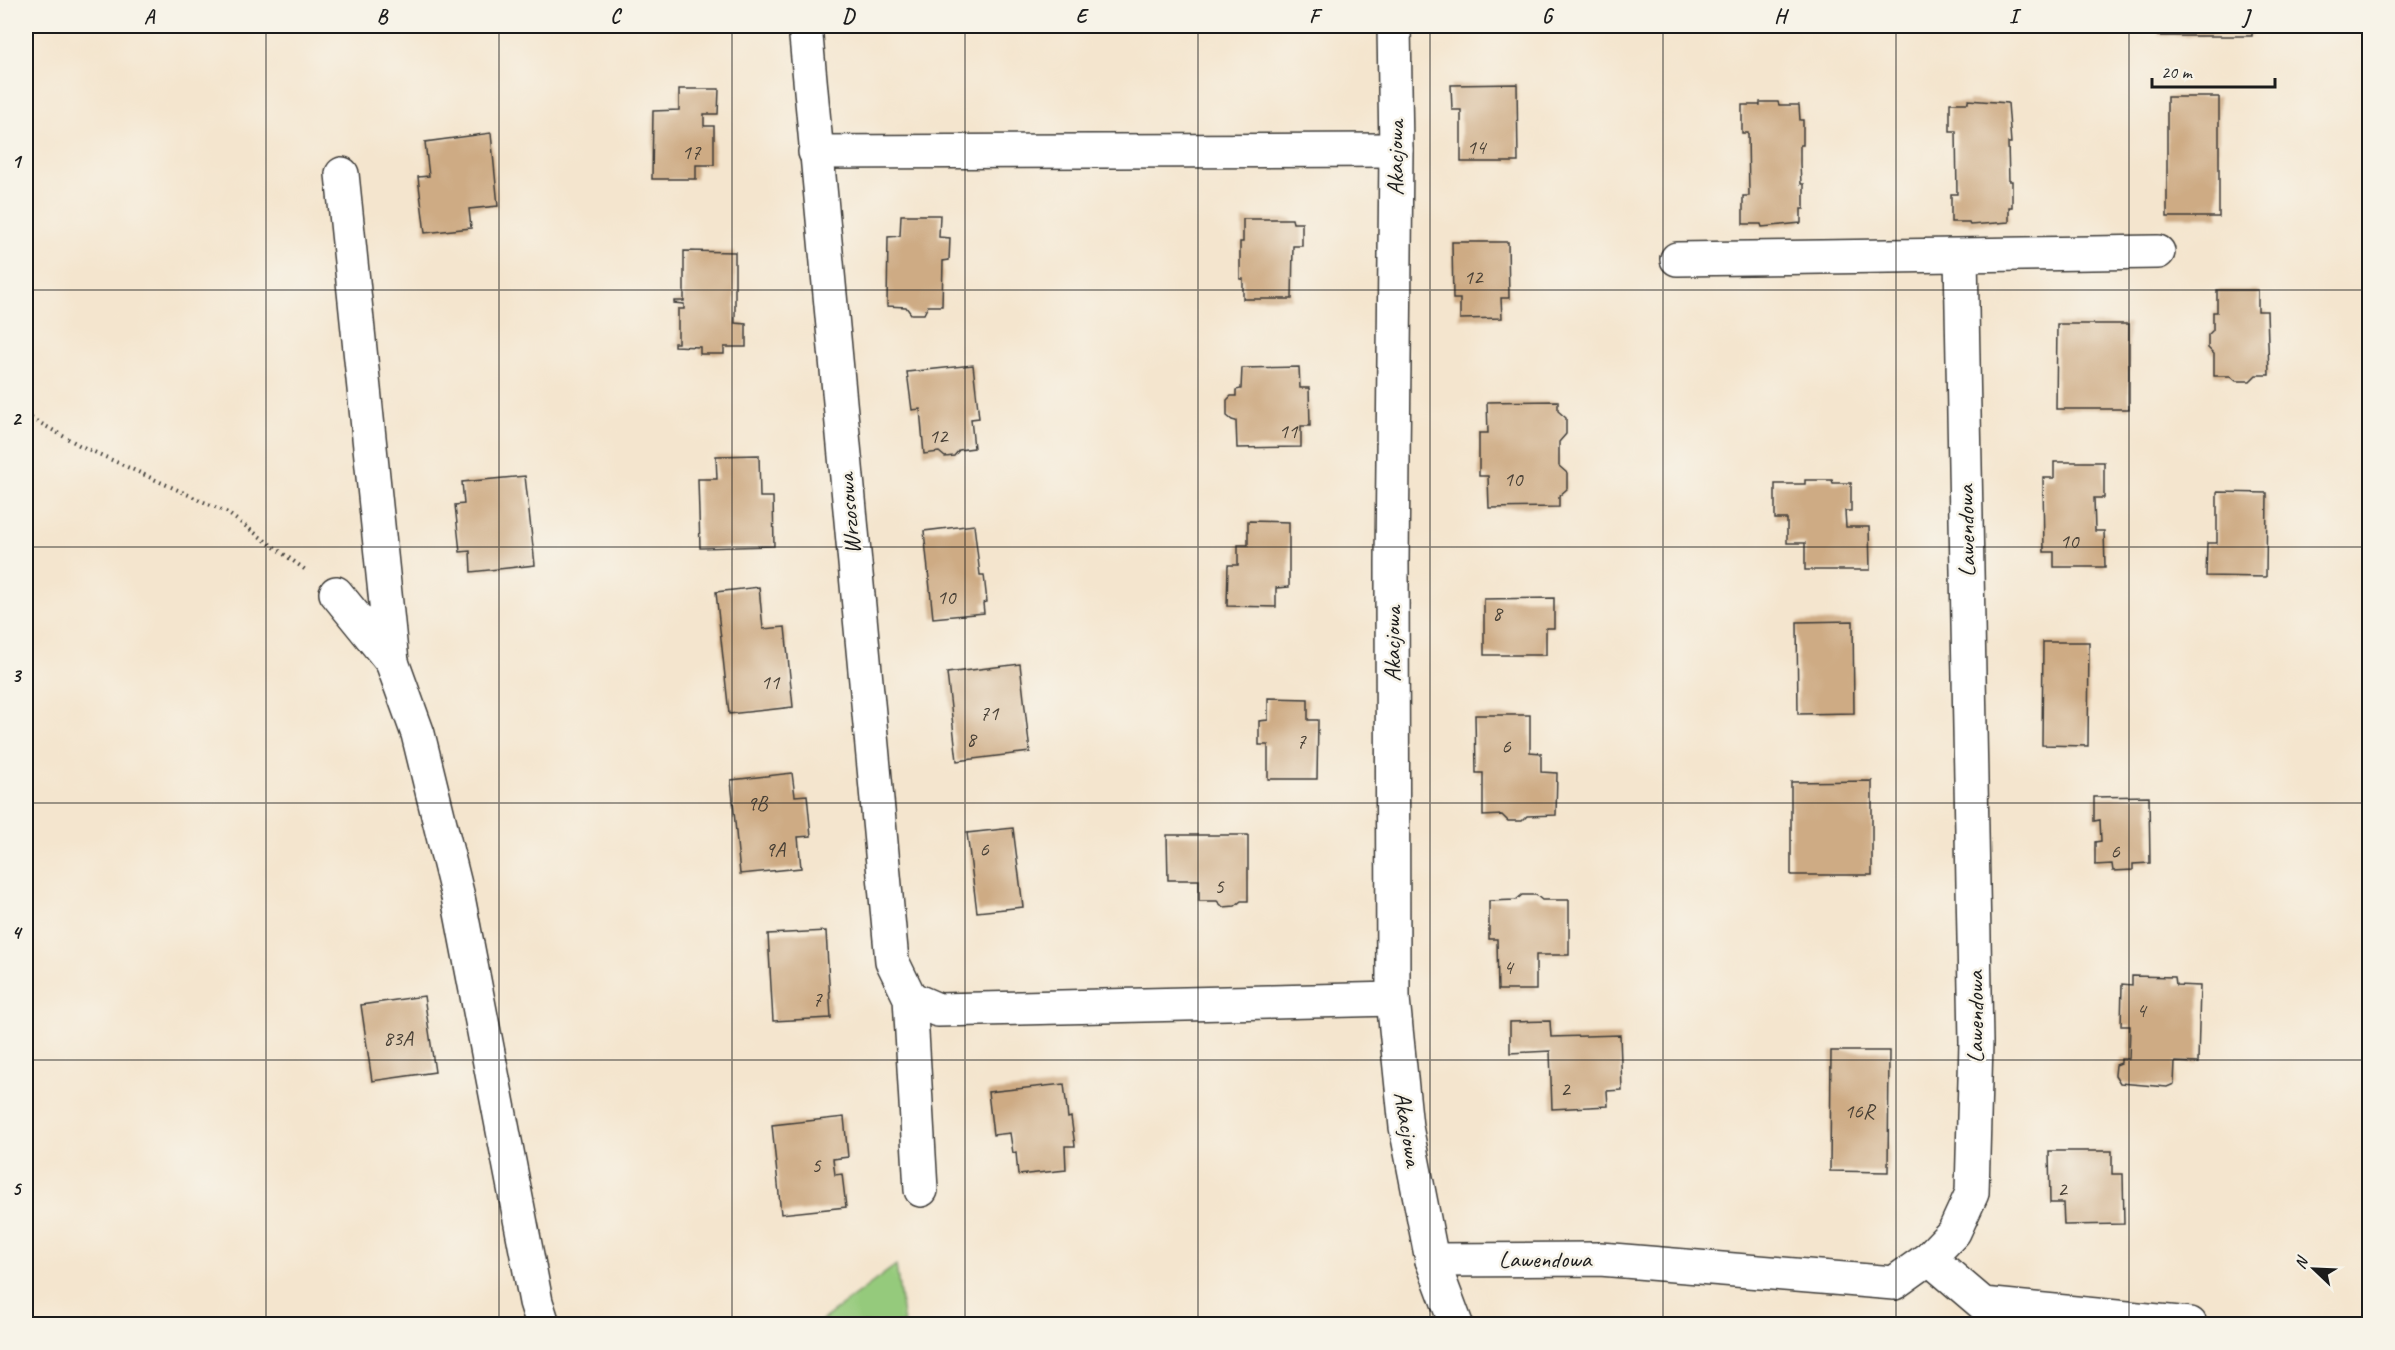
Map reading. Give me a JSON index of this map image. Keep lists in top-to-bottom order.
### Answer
{
  "streets": {
    "street": ["Akacjowa", "Wrzosowa", "Lawendowa"]
  },
  "crossings": [
    ["Akacjowa", "Lawendowa"]
  ],
  "house_numbers": [
    "14",
    "17",
    "12",
    "11",
    "12",
    "10",
    "10",
    "10",
    "8",
    "11",
    "71",
    "8",
    "7",
    "6",
    "9B",
    "9A",
    "6",
    "6",
    "5",
    "4",
    "7",
    "4",
    "83A",
    "2",
    "16R",
    "5",
    "2"
  ],
  "scale_bar": "20 m",
  "north": "top left",
  "grid": {
    "columns": [
      "A",
      "B",
      "C",
      "D",
      "E",
      "F",
      "G",
      "H",
      "I",
      "J"
    ],
    "rows": [
      "1",
      "2",
      "3",
      "4",
      "5"
    ]
  }
}
